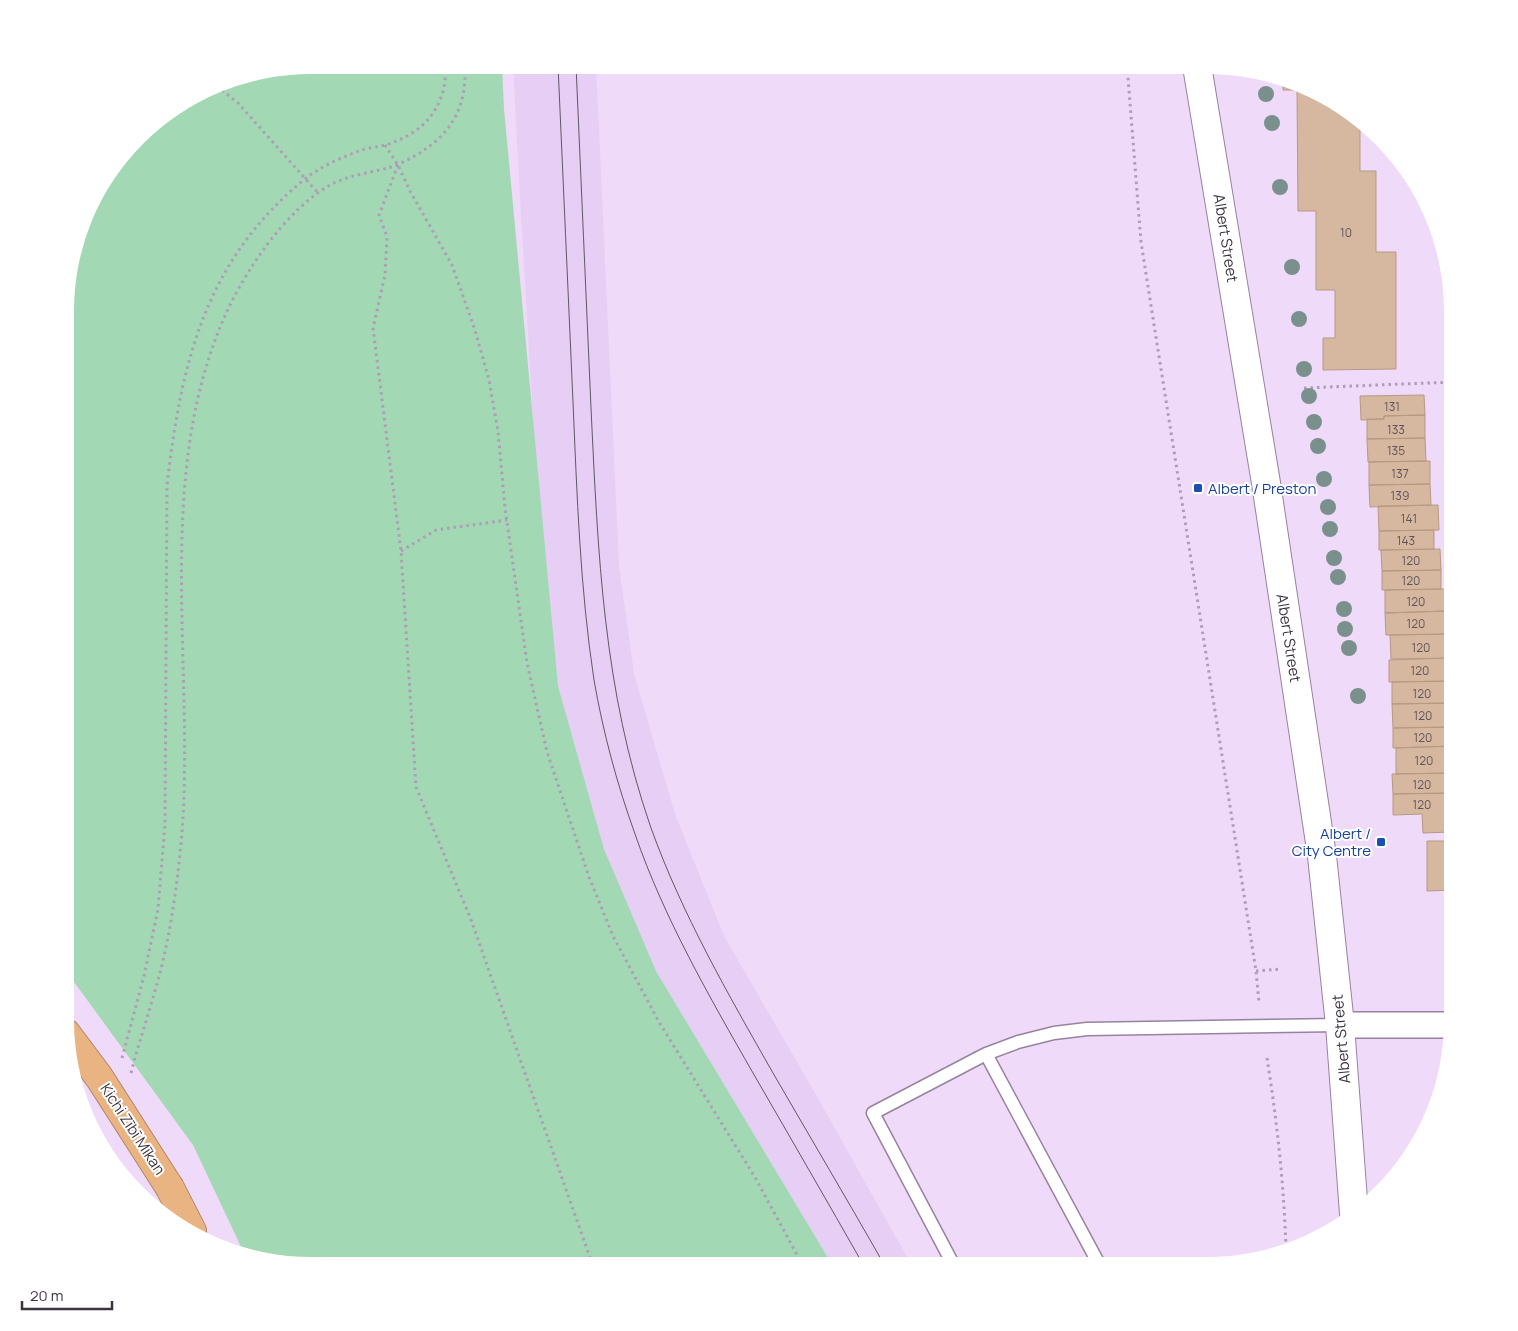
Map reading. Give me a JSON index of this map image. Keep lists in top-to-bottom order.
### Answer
{
  "streets": {
    "highway": ["Kichi Zībī Mīkan"],
    "main road": ["Albert Street"]
  },
  "places": {
    "transit": ["Albert / Preston", "Albert / City Centre"]
  },
  "house_numbers": [
    "10",
    "131",
    "133",
    "135",
    "137",
    "139",
    "141",
    "143",
    "120",
    "120",
    "120",
    "120",
    "120",
    "120",
    "120",
    "120",
    "120",
    "120",
    "120",
    "120"
  ],
  "scale_bar": "20 m"
}
